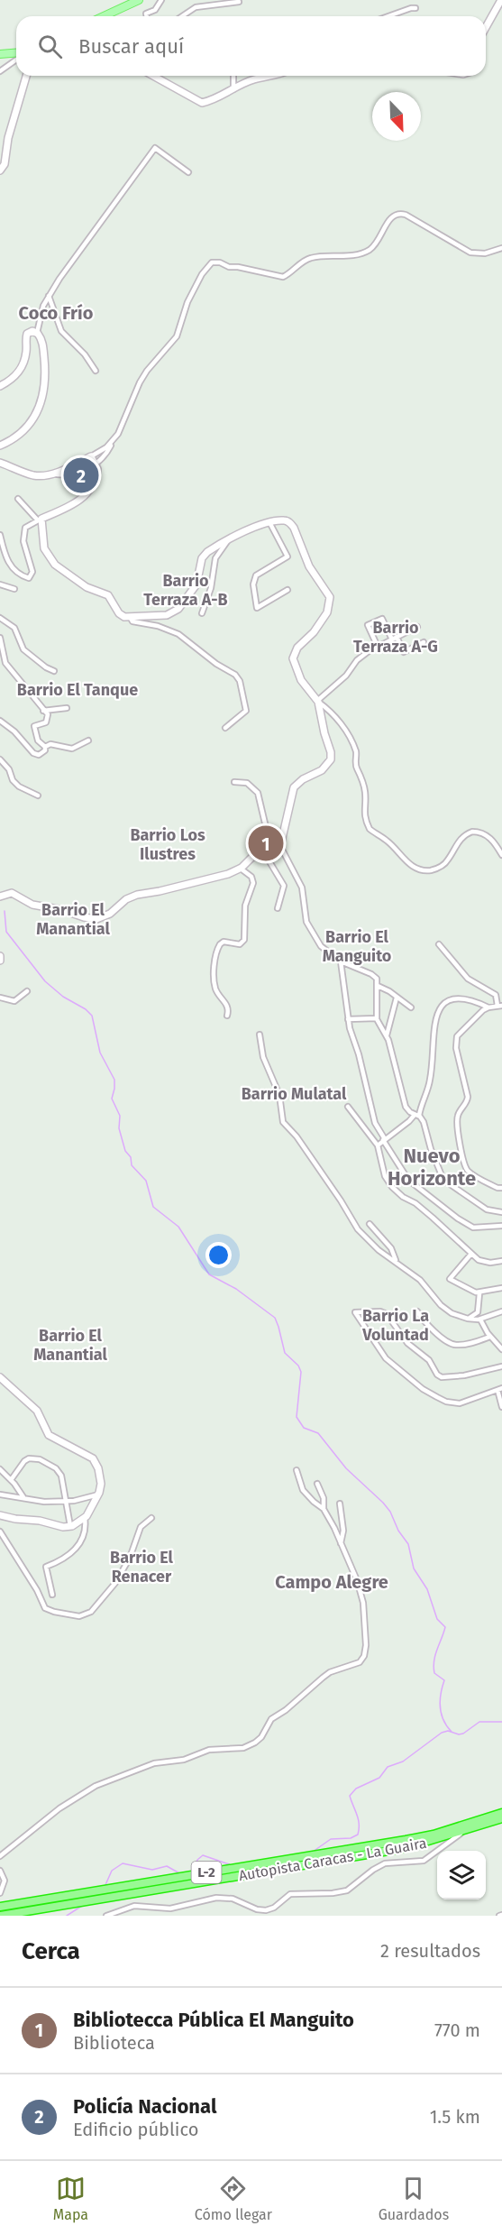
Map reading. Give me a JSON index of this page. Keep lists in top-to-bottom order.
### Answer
{
  "streets": {
    "highway": ["Autopista Caracas - La Guaira", "L-2"]
  },
  "districts": [
    "Coco Frío",
    "Barrio Terraza A-B",
    "Barrio Terraza A-G",
    "Barrio El Tanque",
    "Barrio Los Ilustres",
    "Barrio El Manantial",
    "Barrio El Manguito",
    "Barrio Mulatal",
    "Nuevo Horizonte",
    "Barrio La Voluntad",
    "Barrio El Manantial",
    "Barrio El Renacer",
    "Campo Alegre"
  ],
  "north": "bottom right",
  "page": {
    "search": "Buscar aquí",
    "pins": ["2", "1"],
    "heading": ["Cerca", "2 resultados"],
    "list": [
      {
        "mark": "1",
        "name": "Bibliotecca Pública El Manguito",
        "note": "Biblioteca",
        "value": "770 m"
      },
      {
        "mark": "2",
        "name": "Policía Nacional",
        "note": "Edificio público",
        "value": "1.5 km"
      }
    ],
    "nav": ["Mapa", "Cómo llegar", "Guardados"]
  }
}
